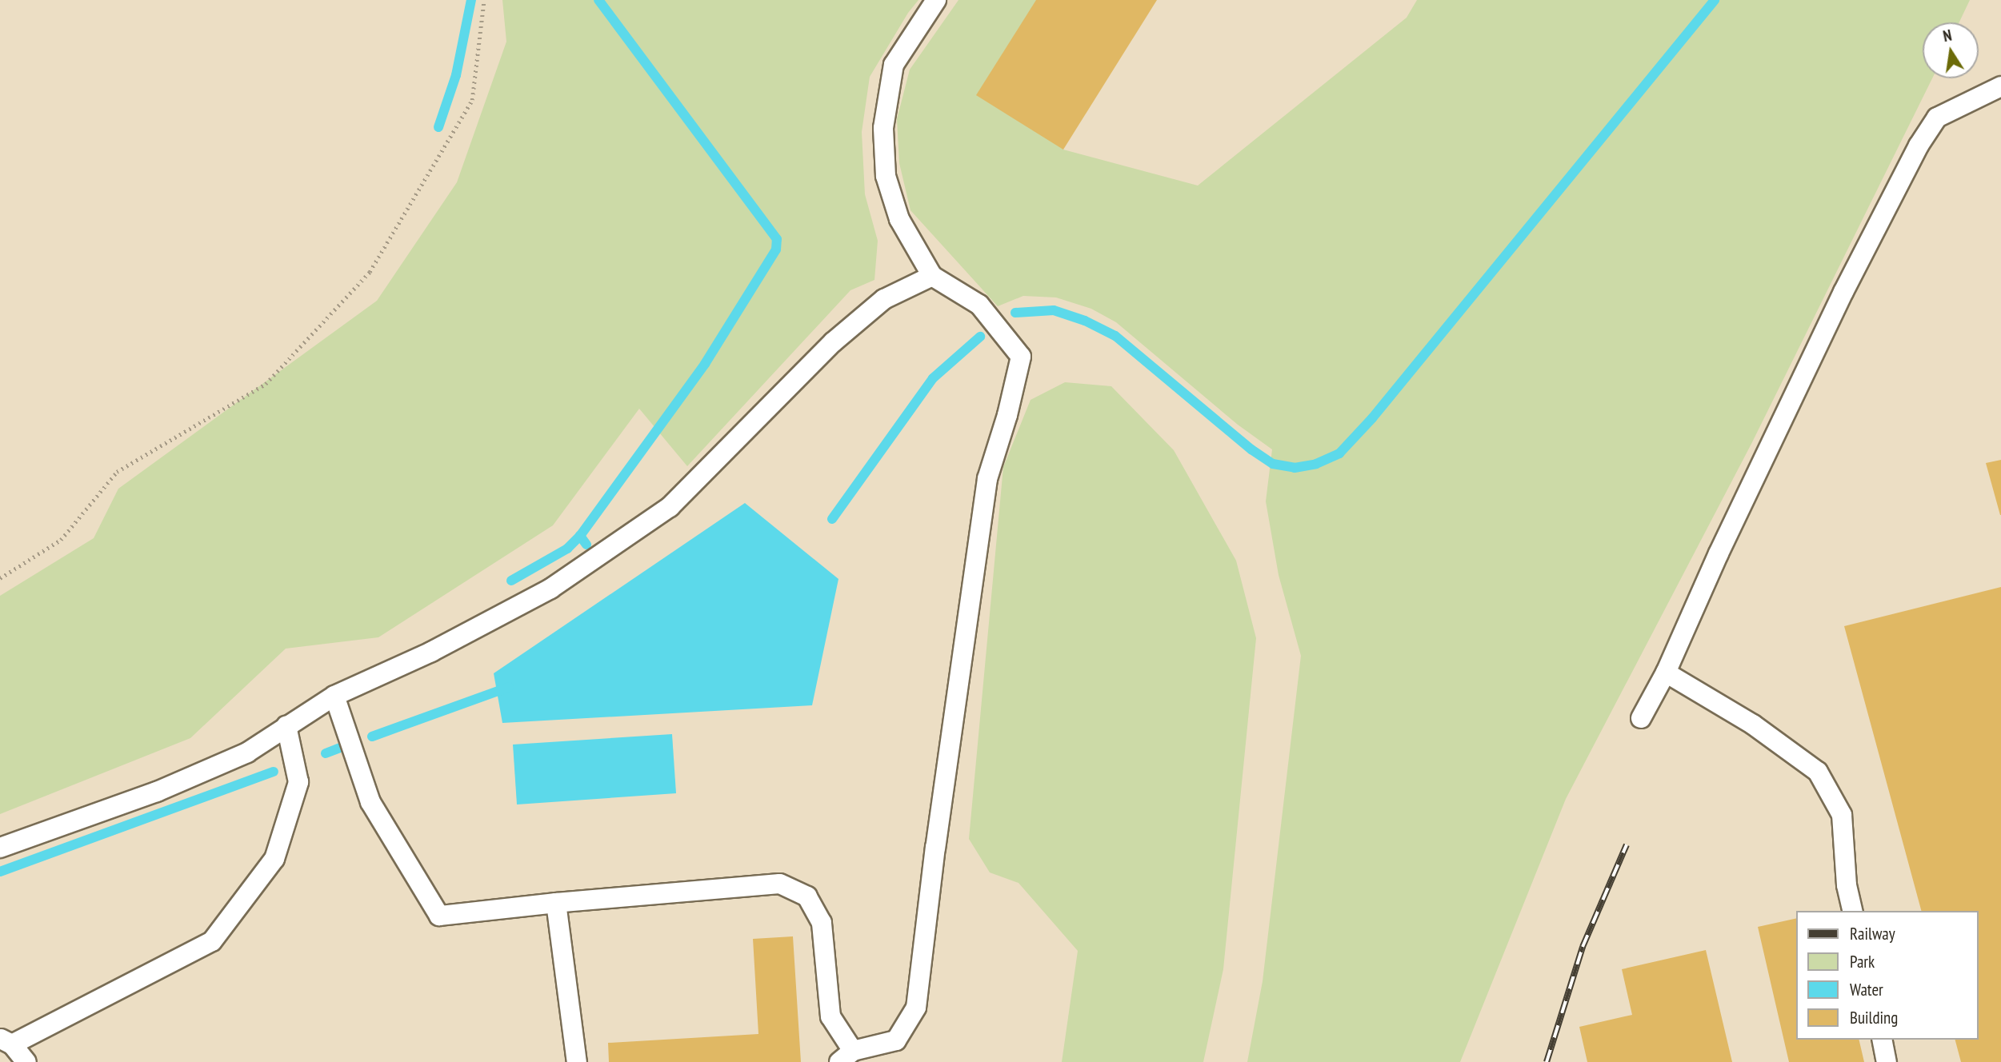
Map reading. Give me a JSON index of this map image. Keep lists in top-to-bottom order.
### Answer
{
  "legend": [
    "Railway",
    "Park",
    "Water",
    "Building"
  ],
  "north": "top"
}
